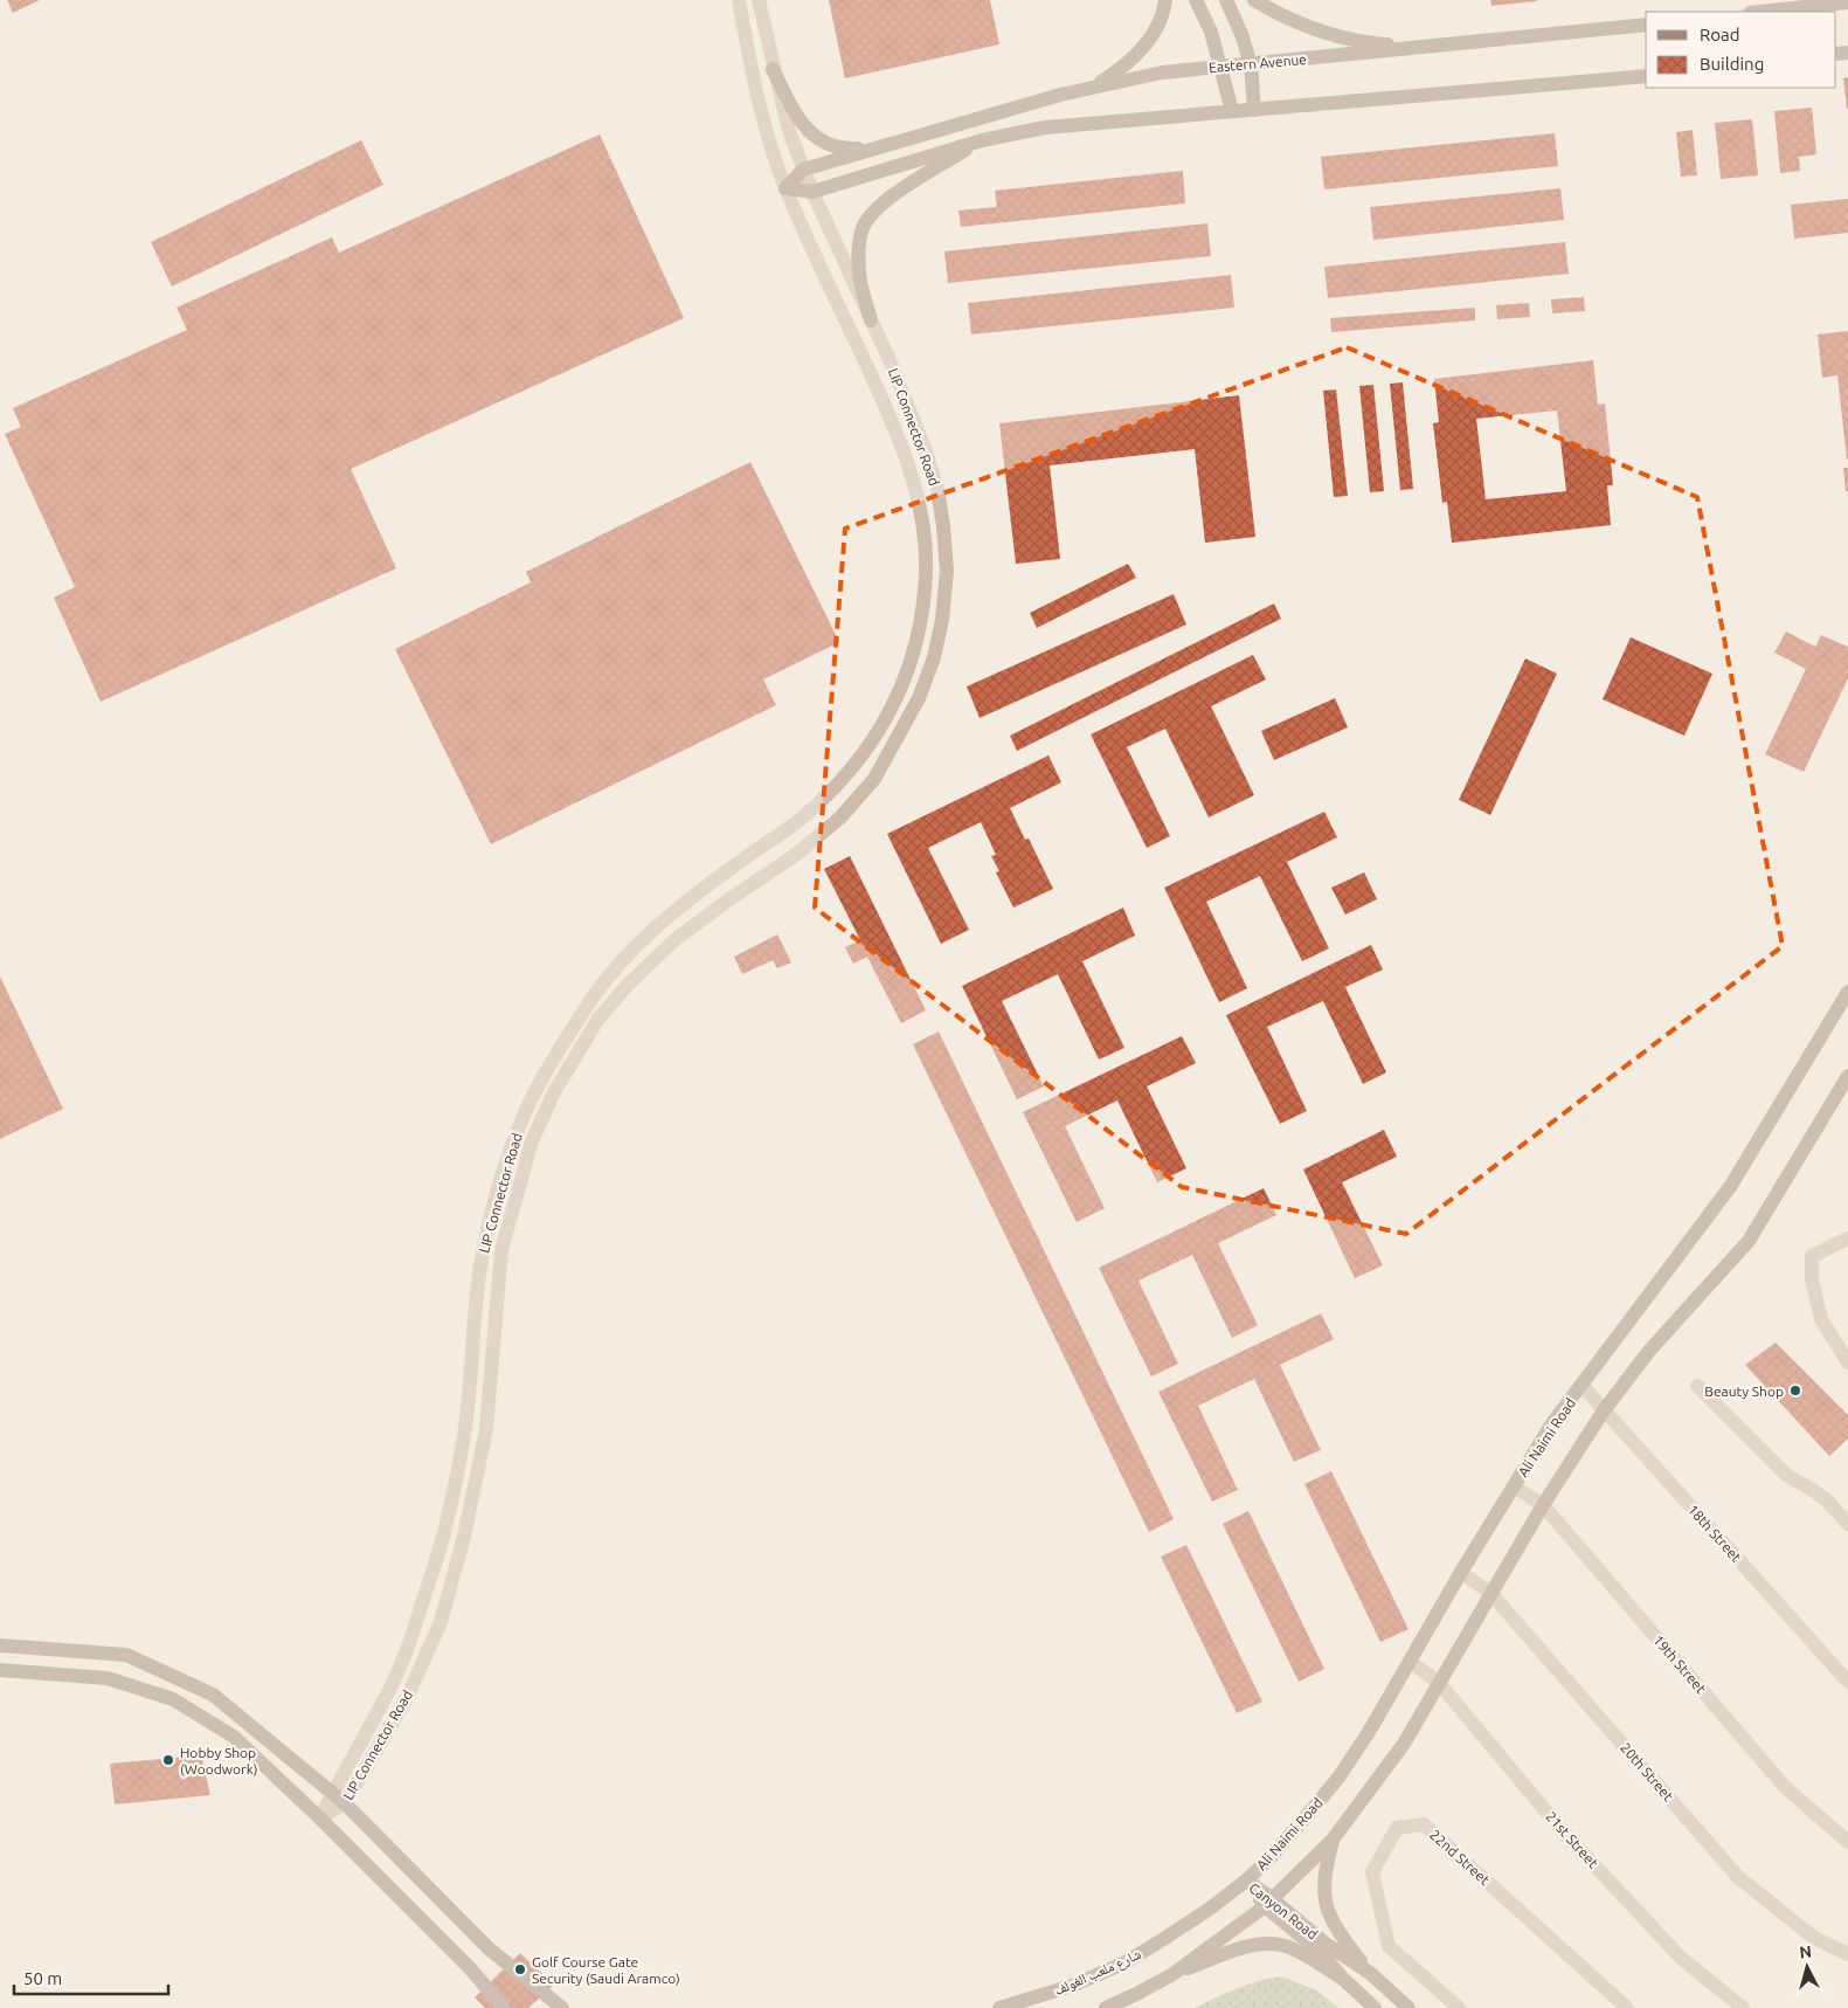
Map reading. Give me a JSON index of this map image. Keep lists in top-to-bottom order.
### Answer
{
  "streets": {
    "main road": [
      "Eastern Avenue",
      "Ali Naimi Road",
      "Canyon Road",
      "شارع ملعب الغولف"
    ],
    "street": [
      "LIP Connector Road",
      "18th Street",
      "19th Street",
      "20th Street",
      "21st Street",
      "22nd Street"
    ]
  },
  "crossings": [
    ["Eastern Avenue", "LIP Connector Road"],
    ["Ali Naimi Road", "18th Street"],
    ["Ali Naimi Road", "19th Street"],
    ["Ali Naimi Road", "20th Street"],
    ["Ali Naimi Road", "21st Street"],
    ["Ali Naimi Road", "Canyon Road"],
    ["Ali Naimi Road", "شارع ملعب الغولف"],
    ["Canyon Road", "شارع ملعب الغولف"]
  ],
  "places": ["Beauty Shop", "Hobby Shop (Woodwork)", "Golf Course Gate Security (Saudi Aramco)"],
  "legend": ["Road", "Building"],
  "scale_bar": "50 m",
  "north": "top"
}
